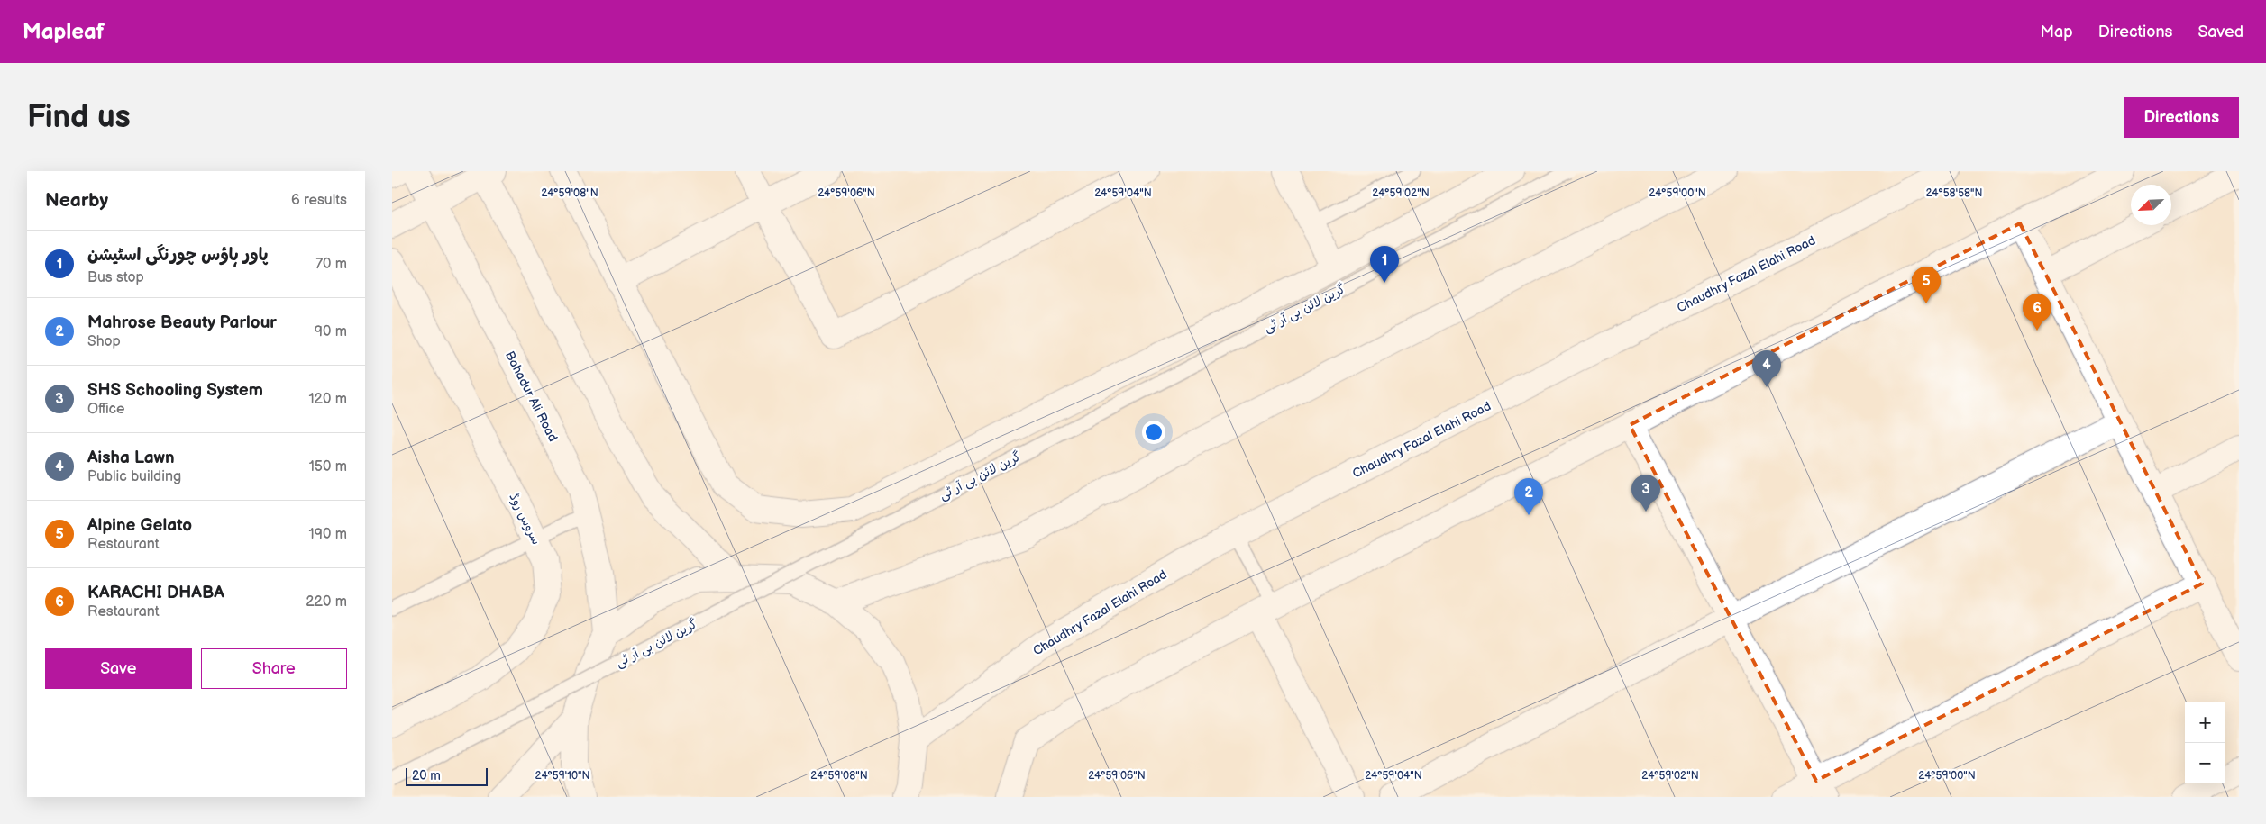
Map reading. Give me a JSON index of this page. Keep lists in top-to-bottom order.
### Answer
{
  "streets": {
    "street": ["Chaudhry Fazal Elahi Road", "Bahadur Ali Road", "سروس روڈ"],
    "lane": ["گرین لائن بی آر ٹی"]
  },
  "scale_bar": "20 m",
  "north": "bottom left",
  "page": {
    "header": "Mapleaf",
    "nav": ["Map", "Directions", "Saved"],
    "buttons": [
      "Directions",
      ["Save", "Share"]
    ],
    "title": "Find us",
    "heading": ["Nearby", "6 results"],
    "list": [
      {
        "mark": "1",
        "name": "پاور ہاؤس چورنگی اسٹیشن",
        "note": "Bus stop",
        "value": "70 m"
      },
      {
        "mark": "2",
        "name": "Mahrose Beauty Parlour",
        "note": "Shop",
        "value": "90 m"
      },
      {
        "mark": "3",
        "name": "SHS Schooling System",
        "note": "Office",
        "value": "120 m"
      },
      {
        "mark": "4",
        "name": "Aisha Lawn",
        "note": "Public building",
        "value": "150 m"
      },
      {
        "mark": "5",
        "name": "Alpine Gelato",
        "note": "Restaurant",
        "value": "190 m"
      },
      {
        "mark": "6",
        "name": "KARACHI DHABA",
        "note": "Restaurant",
        "value": "220 m"
      }
    ],
    "pins": [
      "1",
      "5",
      "6",
      "4",
      "3",
      "2"
    ],
    "map_buttons": ["+", "−"],
    "scale": "20 m"
  },
  "coordinates": [
    "24°59'08\"N",
    "24°59'06\"N",
    "24°59'04\"N",
    "24°59'02\"N",
    "24°59'00\"N",
    "24°58'58\"N",
    "24°59'10\"N"
  ]
}
